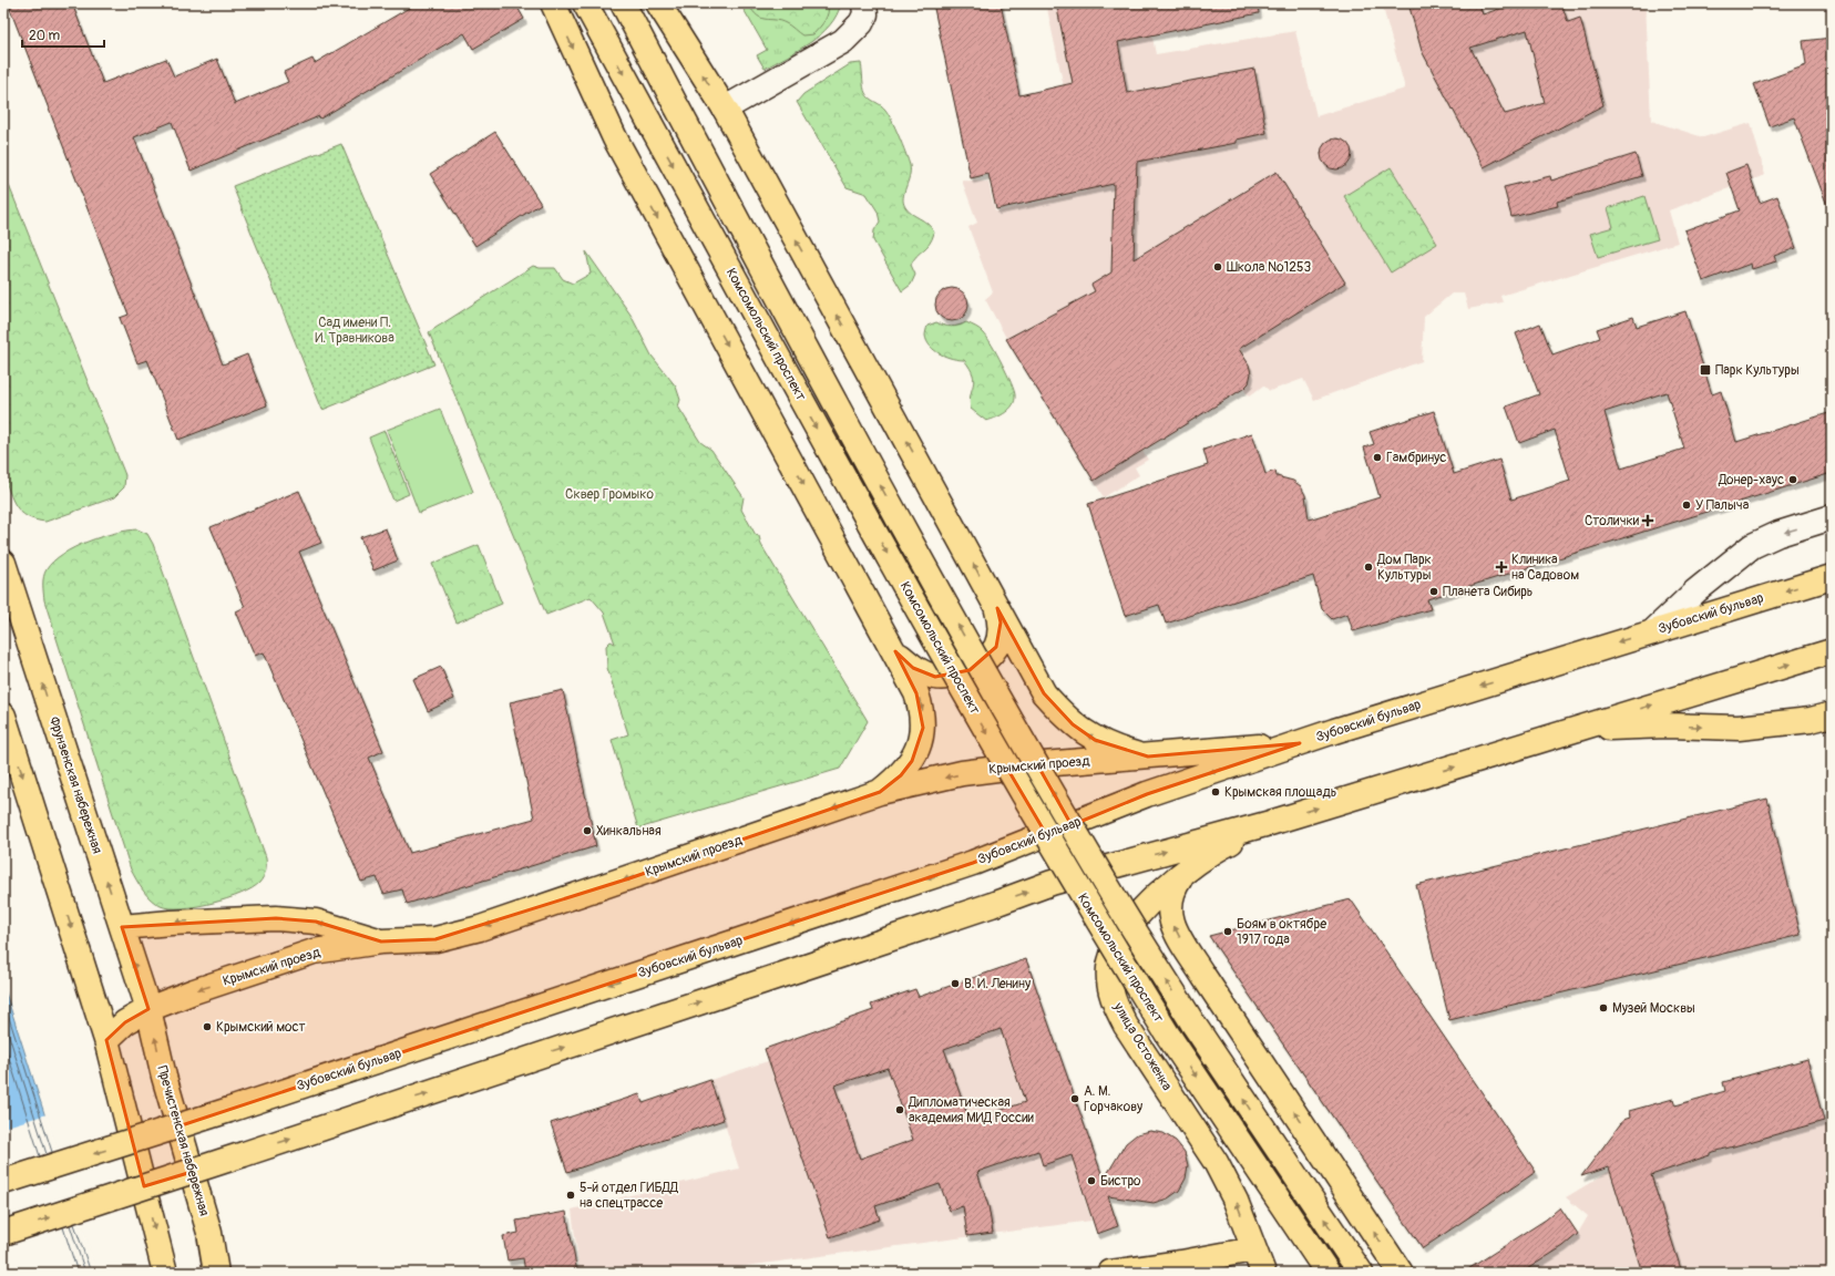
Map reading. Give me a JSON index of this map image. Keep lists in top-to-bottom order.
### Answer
{
  "streets": {
    "main road": [
      "Комсомольский проспект",
      "Зубовский бульвар",
      "Крымский проезд",
      "Фрунзенская набережная",
      "улица Остоженка",
      "Пречистенская набережная"
    ]
  },
  "crossings": [
    ["Зубовский бульвар", "Крымский проезд"],
    ["Крымский проезд", "Фрунзенская набережная"],
    ["Крымский проезд", "Пречистенская набережная"],
    ["Фрунзенская набережная", "Пречистенская набережная"]
  ],
  "parks": ["Сад имени П. И. Травникова", "Сквер Громыко"],
  "places": {
    "other": [
      "Школа №1253",
      "Гамбринус",
      "Донер-хаус",
      "У Палыча",
      "Дом Парк Культуры",
      "Планета Сибирь",
      "Крымская площадь",
      "Хинкальная",
      "Боям в октябре 1917 года",
      "В. И. Ленину",
      "Музей Москвы",
      "Крымский мост",
      "А. М. Горчакову",
      "Дипломатическая академия МИД России",
      "Бистро",
      "5-й отдел ГИБДД на спецтрассе"
    ],
    "transit": ["Парк Культуры"],
    "health": ["Столички", "Клиника на Садовом"]
  },
  "scale_bar": "20 m"
}
